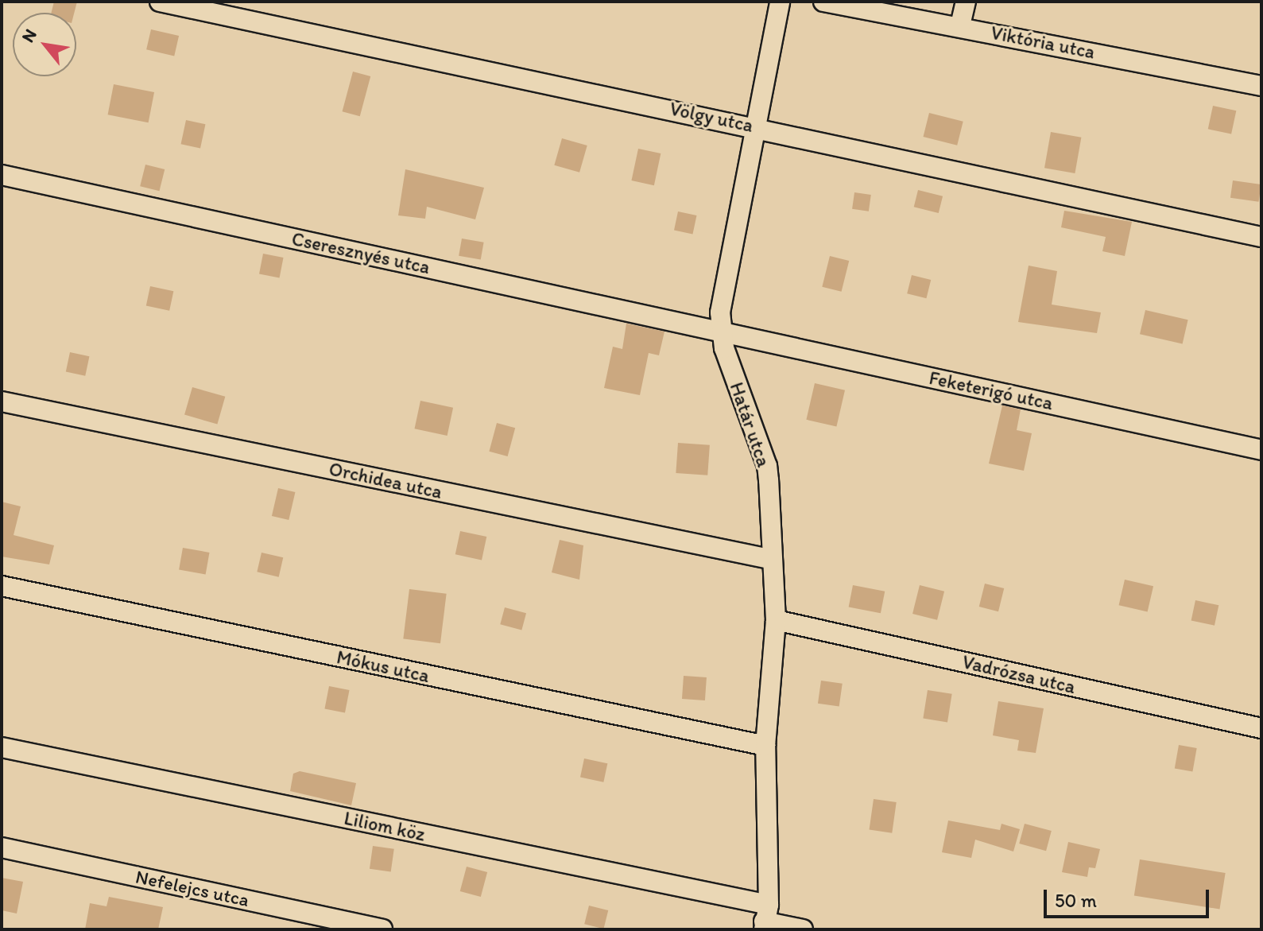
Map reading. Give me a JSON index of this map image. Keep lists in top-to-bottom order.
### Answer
{
  "streets": {
    "street": [
      "Viktória utca",
      "Völgy utca",
      "Cseresznyés utca",
      "Feketerigó utca",
      "Határ utca",
      "Orchidea utca",
      "Mókus utca",
      "Vadrózsa utca",
      "Liliom köz",
      "Nefelejcs utca"
    ]
  },
  "crossings": [
    ["Völgy utca", "Határ utca"],
    ["Cseresznyés utca", "Feketerigó utca"],
    ["Cseresznyés utca", "Határ utca"],
    ["Feketerigó utca", "Határ utca"],
    ["Határ utca", "Orchidea utca"],
    ["Határ utca", "Mókus utca"],
    ["Határ utca", "Vadrózsa utca"],
    ["Határ utca", "Liliom köz"]
  ],
  "scale_bar": "50 m",
  "north": "top left"
}
